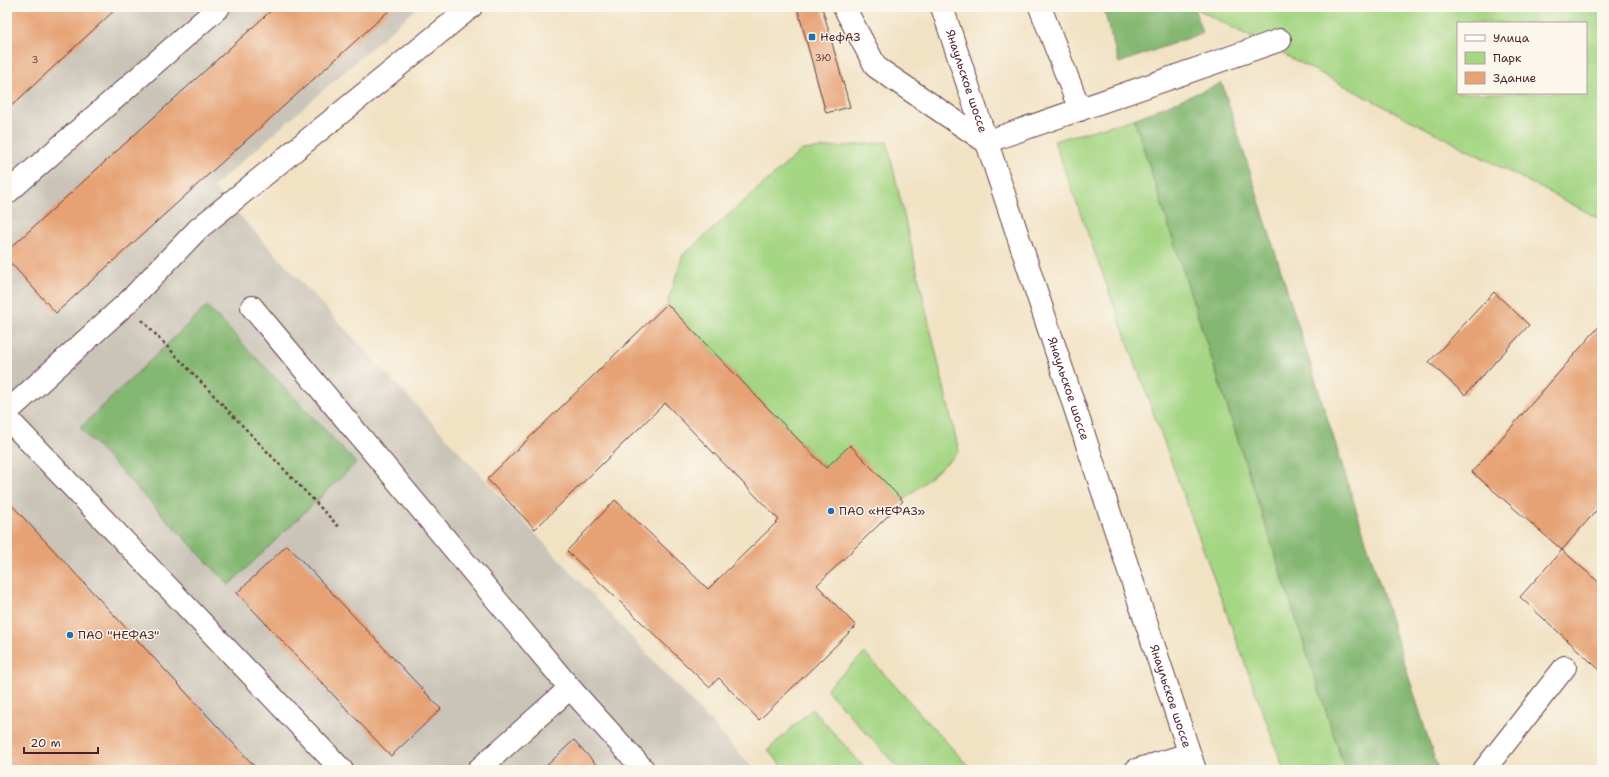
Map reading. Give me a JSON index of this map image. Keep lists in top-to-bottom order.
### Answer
{
  "streets": {
    "main road": ["Янаульское шоссе"]
  },
  "places": {
    "transit": ["НефАЗ"],
    "other": ["ПАО «НЕФАЗ»", "ПАО \"НЕФАЗ\""]
  },
  "house_numbers": ["3Ю", "3"],
  "legend": ["Улица", "Парк", "Здание"],
  "scale_bar": "20 m"
}
